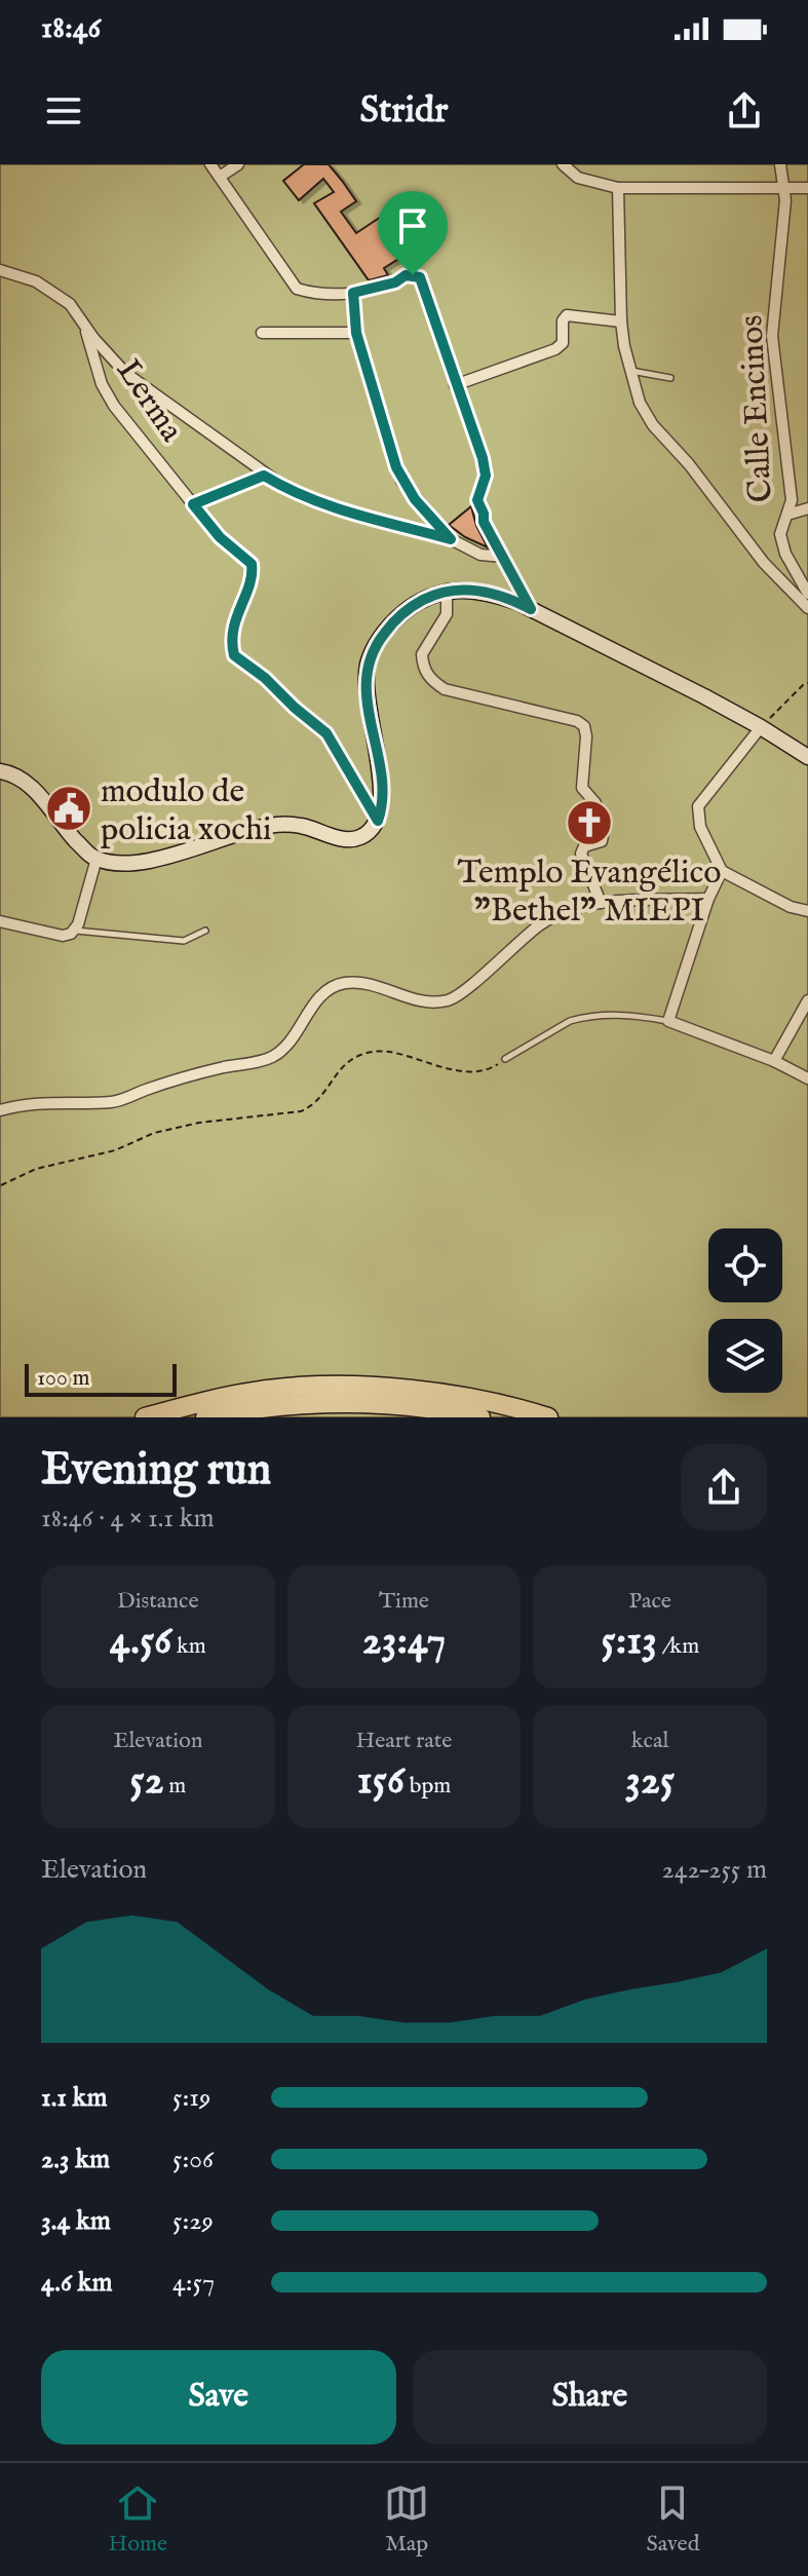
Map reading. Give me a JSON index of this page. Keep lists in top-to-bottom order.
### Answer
{
  "streets": {
    "street": ["Lerma", "Calle Encinos"]
  },
  "places": {
    "public building": ["modulo de policia xochi"],
    "church": ["Templo Evangélico \"Bethel\" MIEPI"]
  },
  "scale_bar": "100 m",
  "page": {
    "status": "18:46",
    "header": "Stridr",
    "scale": "100 m",
    "heading": ["Evening run", "18:46 · 4 × 1.1 km"],
    "stats": [
      ["Distance", "4.56 km"],
      ["Time", "23:47"],
      ["Pace", "5:13 /km"],
      ["Elevation", "52 m"],
      ["Heart rate", "156 bpm"],
      ["kcal", "325"]
    ],
    "chart": ["Elevation", "242–255 m"],
    "list": [
      {
        "name": "1.1 km",
        "note": "5:19"
      },
      {
        "name": "2.3 km",
        "note": "5:06"
      },
      {
        "name": "3.4 km",
        "note": "5:29"
      },
      {
        "name": "4.6 km",
        "note": "4:57"
      }
    ],
    "buttons": ["Save", "Share"],
    "tabs": ["Home", "Map", "Saved"]
  }
}
